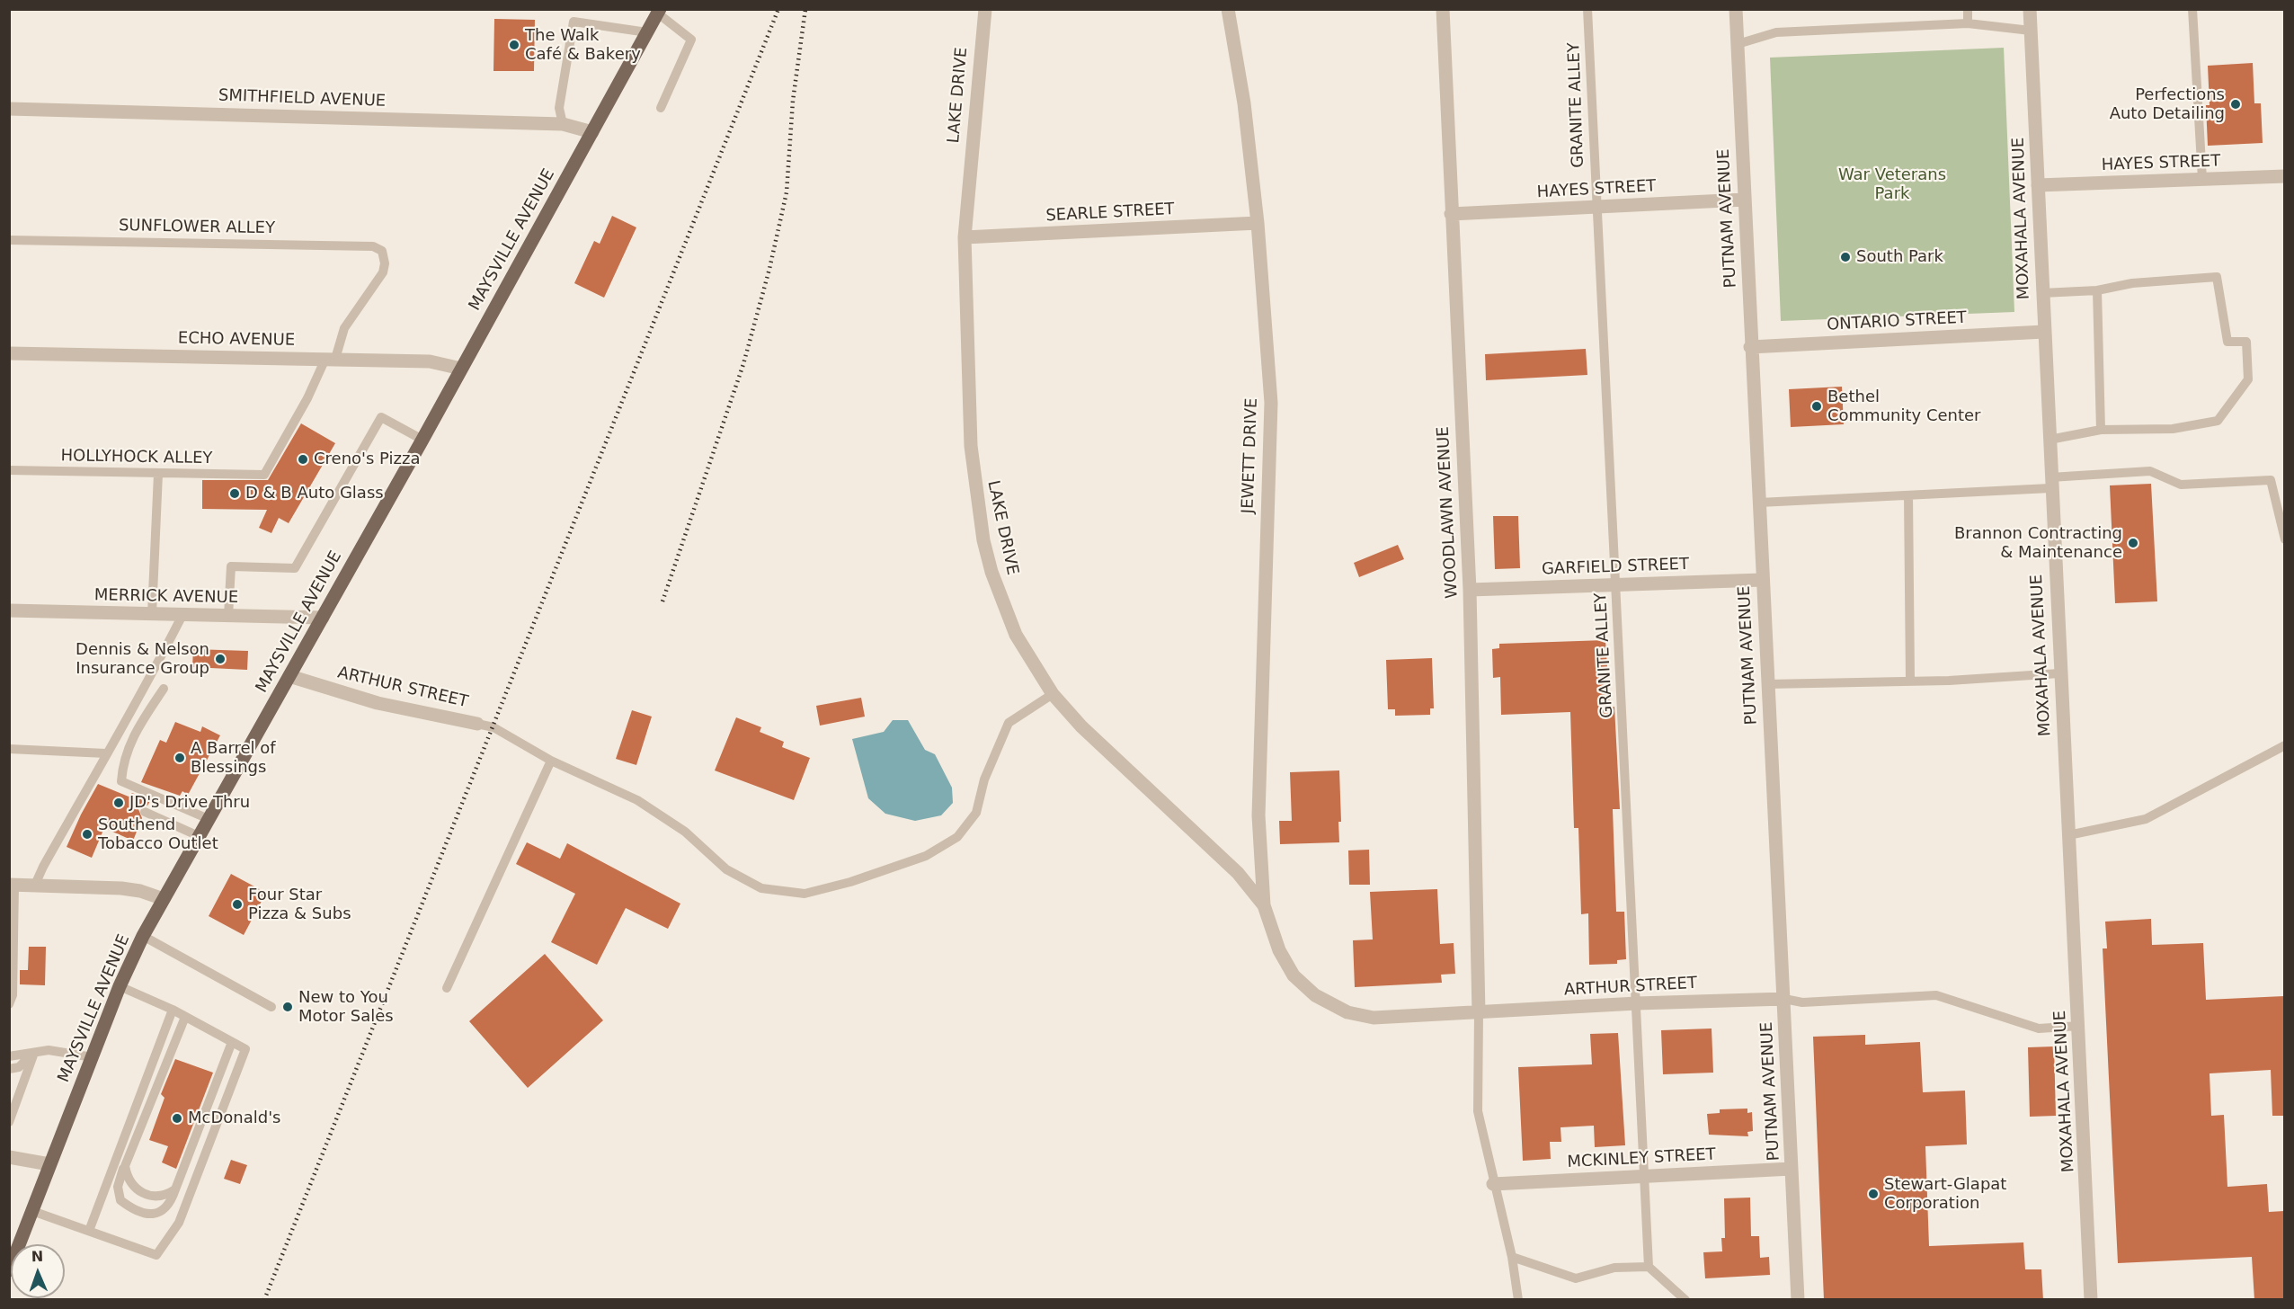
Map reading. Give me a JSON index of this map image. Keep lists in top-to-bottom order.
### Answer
{
  "streets": {
    "main road": ["MAYSVILLE AVENUE"],
    "street": [
      "LAKE DRIVE",
      "SMITHFIELD AVENUE",
      "HAYES STREET",
      "SEARLE STREET",
      "PUTNAM AVENUE",
      "MOXAHALA AVENUE",
      "ONTARIO STREET",
      "ECHO AVENUE",
      "JEWETT DRIVE",
      "WOODLAWN AVENUE",
      "GARFIELD STREET",
      "MERRICK AVENUE",
      "ARTHUR STREET",
      "MCKINLEY STREET"
    ],
    "lane": ["GRANITE ALLEY", "SUNFLOWER ALLEY", "HOLLYHOCK ALLEY"]
  },
  "crossings": [
    ["LAKE DRIVE", "SEARLE STREET"],
    ["LAKE DRIVE", "JEWETT DRIVE"],
    ["LAKE DRIVE", "WOODLAWN AVENUE"],
    ["LAKE DRIVE", "ARTHUR STREET"],
    ["SMITHFIELD AVENUE", "MAYSVILLE AVENUE"],
    ["GRANITE ALLEY", "HAYES STREET"],
    ["GRANITE ALLEY", "GARFIELD STREET"],
    ["GRANITE ALLEY", "ARTHUR STREET"],
    ["GRANITE ALLEY", "MCKINLEY STREET"],
    ["HAYES STREET", "PUTNAM AVENUE"],
    ["HAYES STREET", "MOXAHALA AVENUE"],
    ["HAYES STREET", "WOODLAWN AVENUE"],
    ["SEARLE STREET", "JEWETT DRIVE"],
    ["PUTNAM AVENUE", "ONTARIO STREET"],
    ["PUTNAM AVENUE", "GARFIELD STREET"],
    ["PUTNAM AVENUE", "ARTHUR STREET"],
    ["PUTNAM AVENUE", "MCKINLEY STREET"],
    ["MOXAHALA AVENUE", "ONTARIO STREET"],
    ["SUNFLOWER ALLEY", "ECHO AVENUE"],
    ["SUNFLOWER ALLEY", "HOLLYHOCK ALLEY"],
    ["MAYSVILLE AVENUE", "ECHO AVENUE"],
    ["MAYSVILLE AVENUE", "MERRICK AVENUE"],
    ["MAYSVILLE AVENUE", "ARTHUR STREET"],
    ["ECHO AVENUE", "HOLLYHOCK ALLEY"],
    ["WOODLAWN AVENUE", "GARFIELD STREET"],
    ["WOODLAWN AVENUE", "ARTHUR STREET"]
  ],
  "parks": ["War Veterans Park"],
  "places": [
    "The Walk Café & Bakery",
    "Perfections Auto Detailing",
    "South Park",
    "Bethel Community Center",
    "Creno's Pizza",
    "D & B Auto Glass",
    "Brannon Contracting & Maintenance",
    "Dennis & Nelson Insurance Group",
    "A Barrel of Blessings",
    "JD's Drive Thru",
    "Southend Tobacco Outlet",
    "Four Star Pizza & Subs",
    "New to You Motor Sales",
    "McDonald's",
    "Stewart-Glapat Corporation"
  ],
  "north": "top"
}
